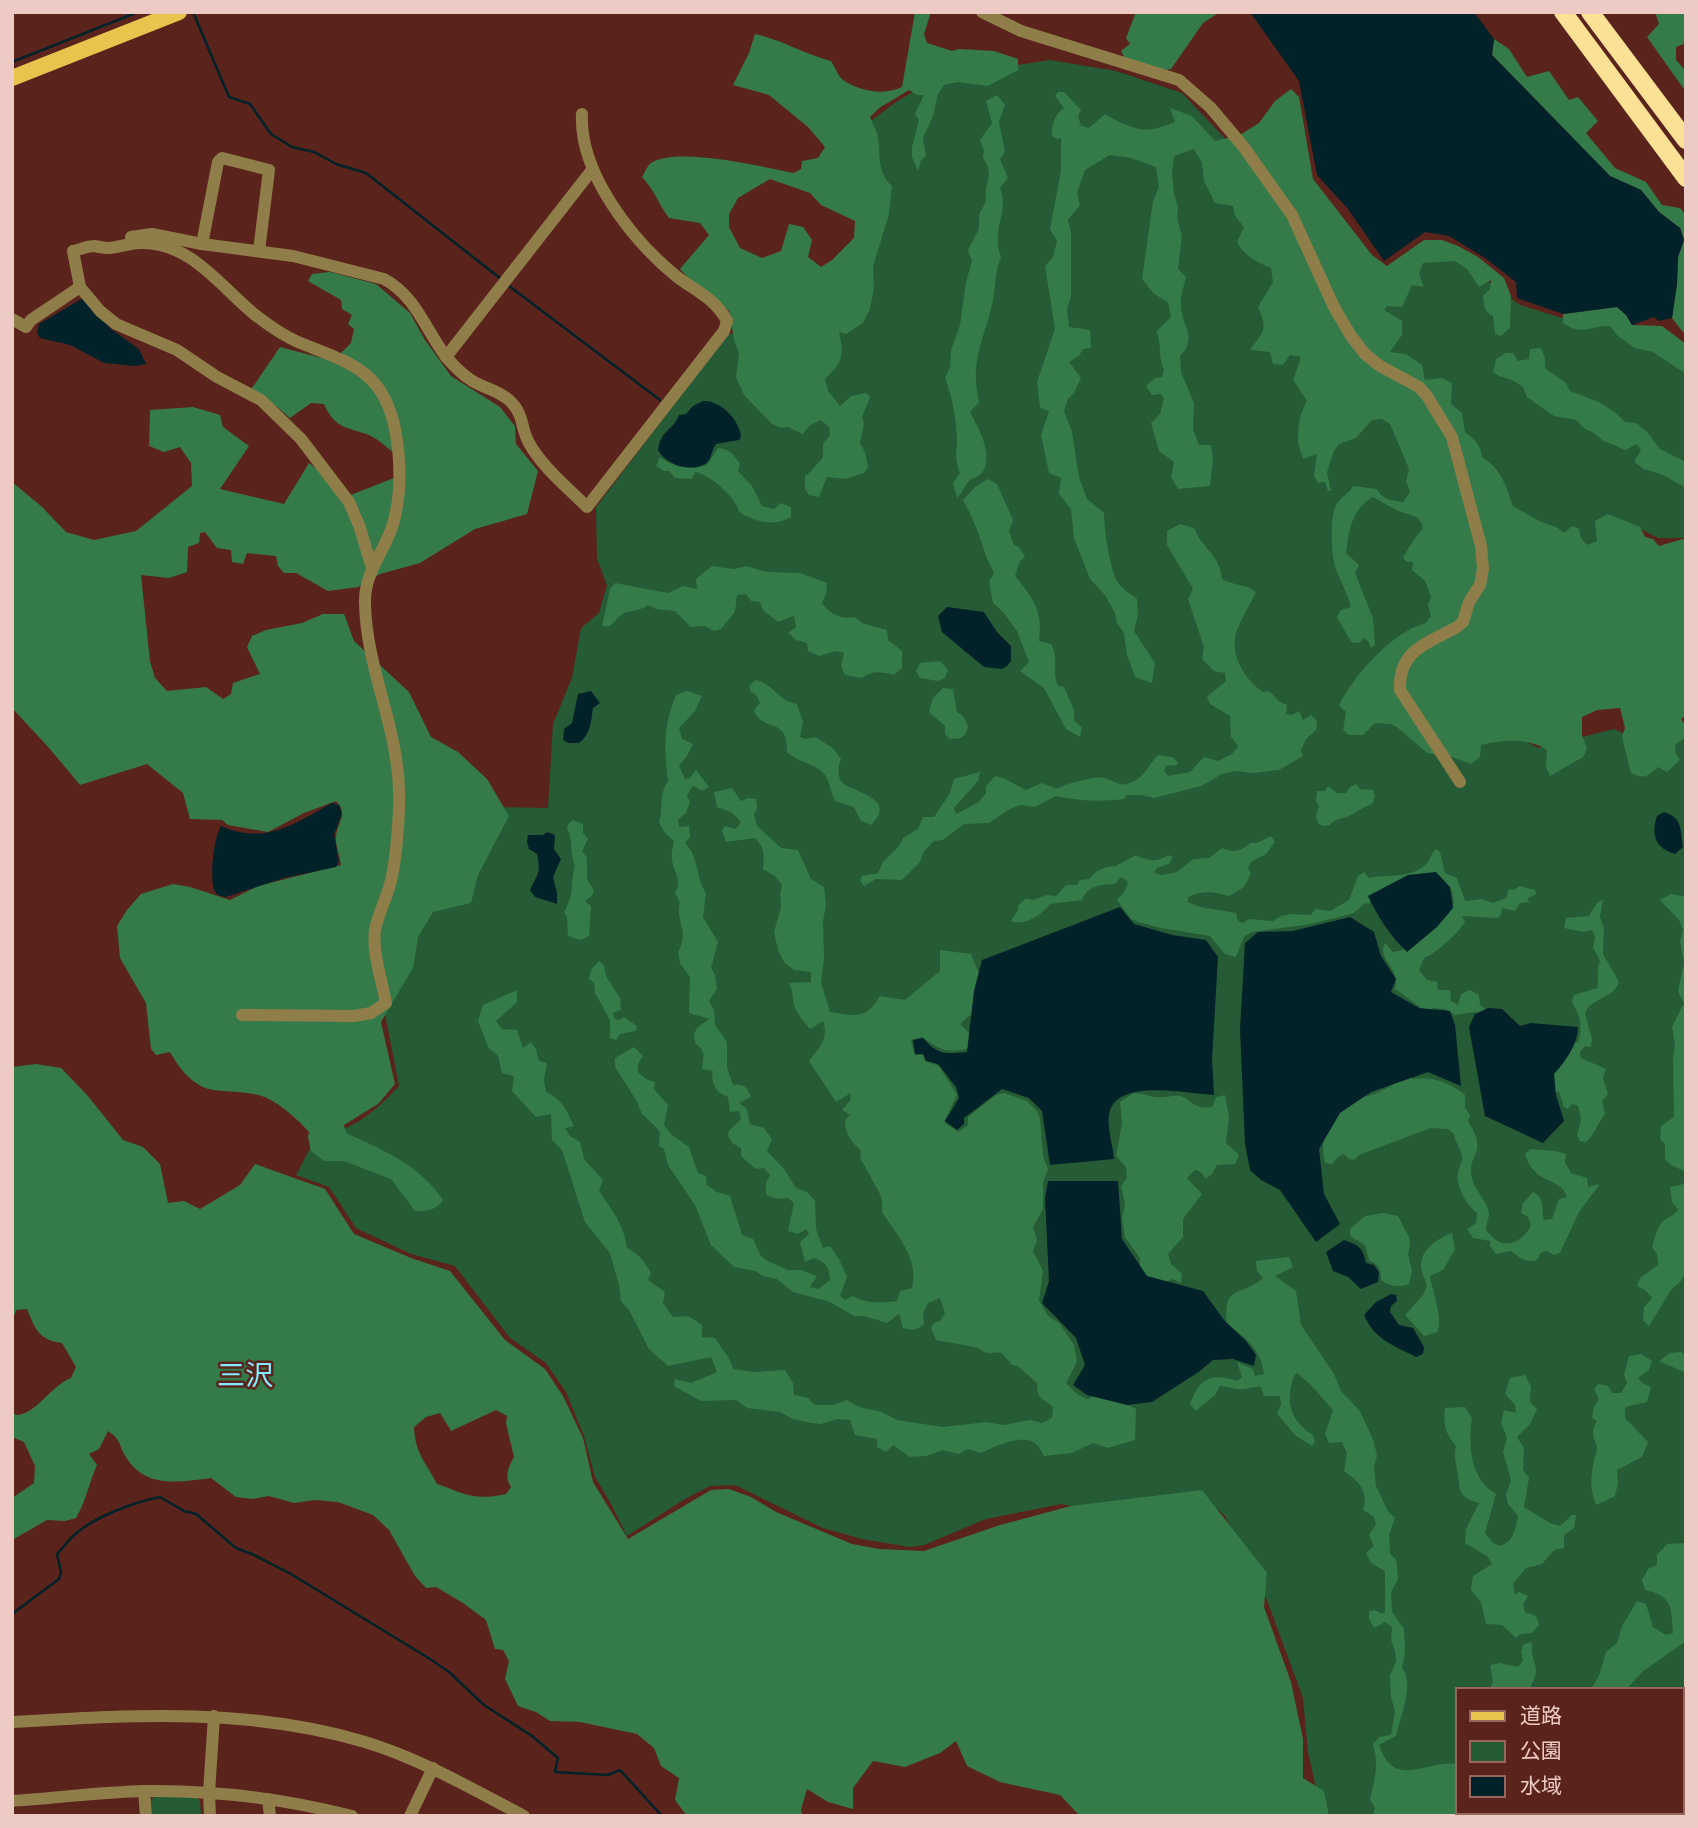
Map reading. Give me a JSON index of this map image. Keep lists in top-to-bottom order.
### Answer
{
  "districts": ["三沢"],
  "legend": ["道路", "公園", "水域"]
}
